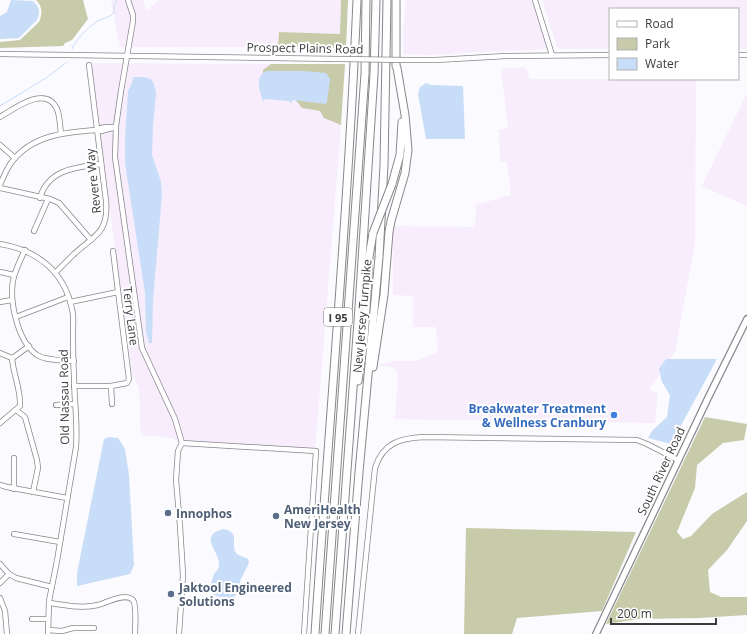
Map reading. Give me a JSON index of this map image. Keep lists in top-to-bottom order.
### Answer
{
  "streets": {
    "highway": ["New Jersey Turnpike", "I 95"],
    "main road": ["South River Road"],
    "street": [
      "Prospect Plains Road",
      "Revere Way",
      "Terry Lane",
      "Old Nassau Road"
    ]
  },
  "crossings": [
    ["Revere Way", "Old Nassau Road"]
  ],
  "places": [
    "Breakwater Treatment & Wellness Cranbury",
    "Innophos",
    "AmeriHealth New Jersey",
    "Jaktool Engineered Solutions"
  ],
  "legend": ["Road", "Park", "Water"],
  "scale_bar": "200 m"
}
